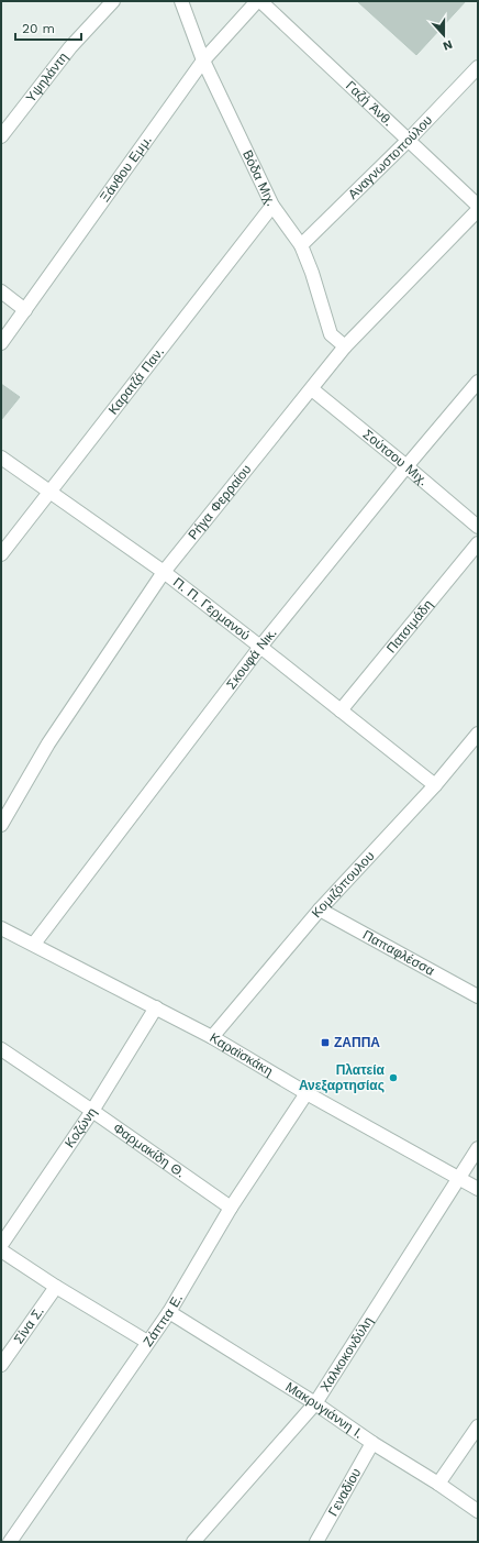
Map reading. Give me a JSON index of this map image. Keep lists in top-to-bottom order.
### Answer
{
  "streets": {
    "street": [
      "Υψηλάντη",
      "Γαζή Άνθ.",
      "Αναγνωστοπούλου",
      "Ξάνθου Εμμ.",
      "Βόδα Μιχ.",
      "Καρατζά Παν.",
      "Σούτσου Μιχ.",
      "Ρήγα Φερραίου",
      "Π. Π. Γερμανού",
      "Πατσιμάδη",
      "Σκουφά Νικ.",
      "Κομιζόπουλου",
      "Παπαφλέσσα",
      "Καραϊσκάκη",
      "Κοζώνη",
      "Φαρμακίδη Θ.",
      "Ζάππα Ε.",
      "Σίνα Σ.",
      "Χαλκοκονδύλη",
      "Μακρυγιάννη Ι.",
      "Γεναδίου"
    ]
  },
  "crossings": [
    ["Γαζή Άνθ.", "Αναγνωστοπούλου"],
    ["Γαζή Άνθ.", "Ξάνθου Εμμ."],
    ["Αναγνωστοπούλου", "Βόδα Μιχ."],
    ["Ξάνθου Εμμ.", "Βόδα Μιχ."],
    ["Βόδα Μιχ.", "Καρατζά Παν."],
    ["Βόδα Μιχ.", "Ρήγα Φερραίου"],
    ["Καρατζά Παν.", "Π. Π. Γερμανού"],
    ["Σούτσου Μιχ.", "Ρήγα Φερραίου"],
    ["Σούτσου Μιχ.", "Σκουφά Νικ."],
    ["Ρήγα Φερραίου", "Π. Π. Γερμανού"],
    ["Π. Π. Γερμανού", "Πατσιμάδη"],
    ["Π. Π. Γερμανού", "Σκουφά Νικ."],
    ["Π. Π. Γερμανού", "Κομιζόπουλου"],
    ["Σκουφά Νικ.", "Καραϊσκάκη"],
    ["Κομιζόπουλου", "Παπαφλέσσα"],
    ["Κομιζόπουλου", "Καραϊσκάκη"],
    ["Καραϊσκάκη", "Κοζώνη"],
    ["Καραϊσκάκη", "Ζάππα Ε."],
    ["Καραϊσκάκη", "Χαλκοκονδύλη"],
    ["Κοζώνη", "Φαρμακίδη Θ."],
    ["Φαρμακίδη Θ.", "Ζάππα Ε."],
    ["Ζάππα Ε.", "Μακρυγιάννη Ι."],
    ["Χαλκοκονδύλη", "Μακρυγιάννη Ι."],
    ["Μακρυγιάννη Ι.", "Γεναδίου"]
  ],
  "places": {
    "transit": ["ΖΑΠΠΑ"],
    "other": ["Πλατεία Ανεξαρτησίας"]
  },
  "scale_bar": "20 m",
  "north": "bottom"
}
